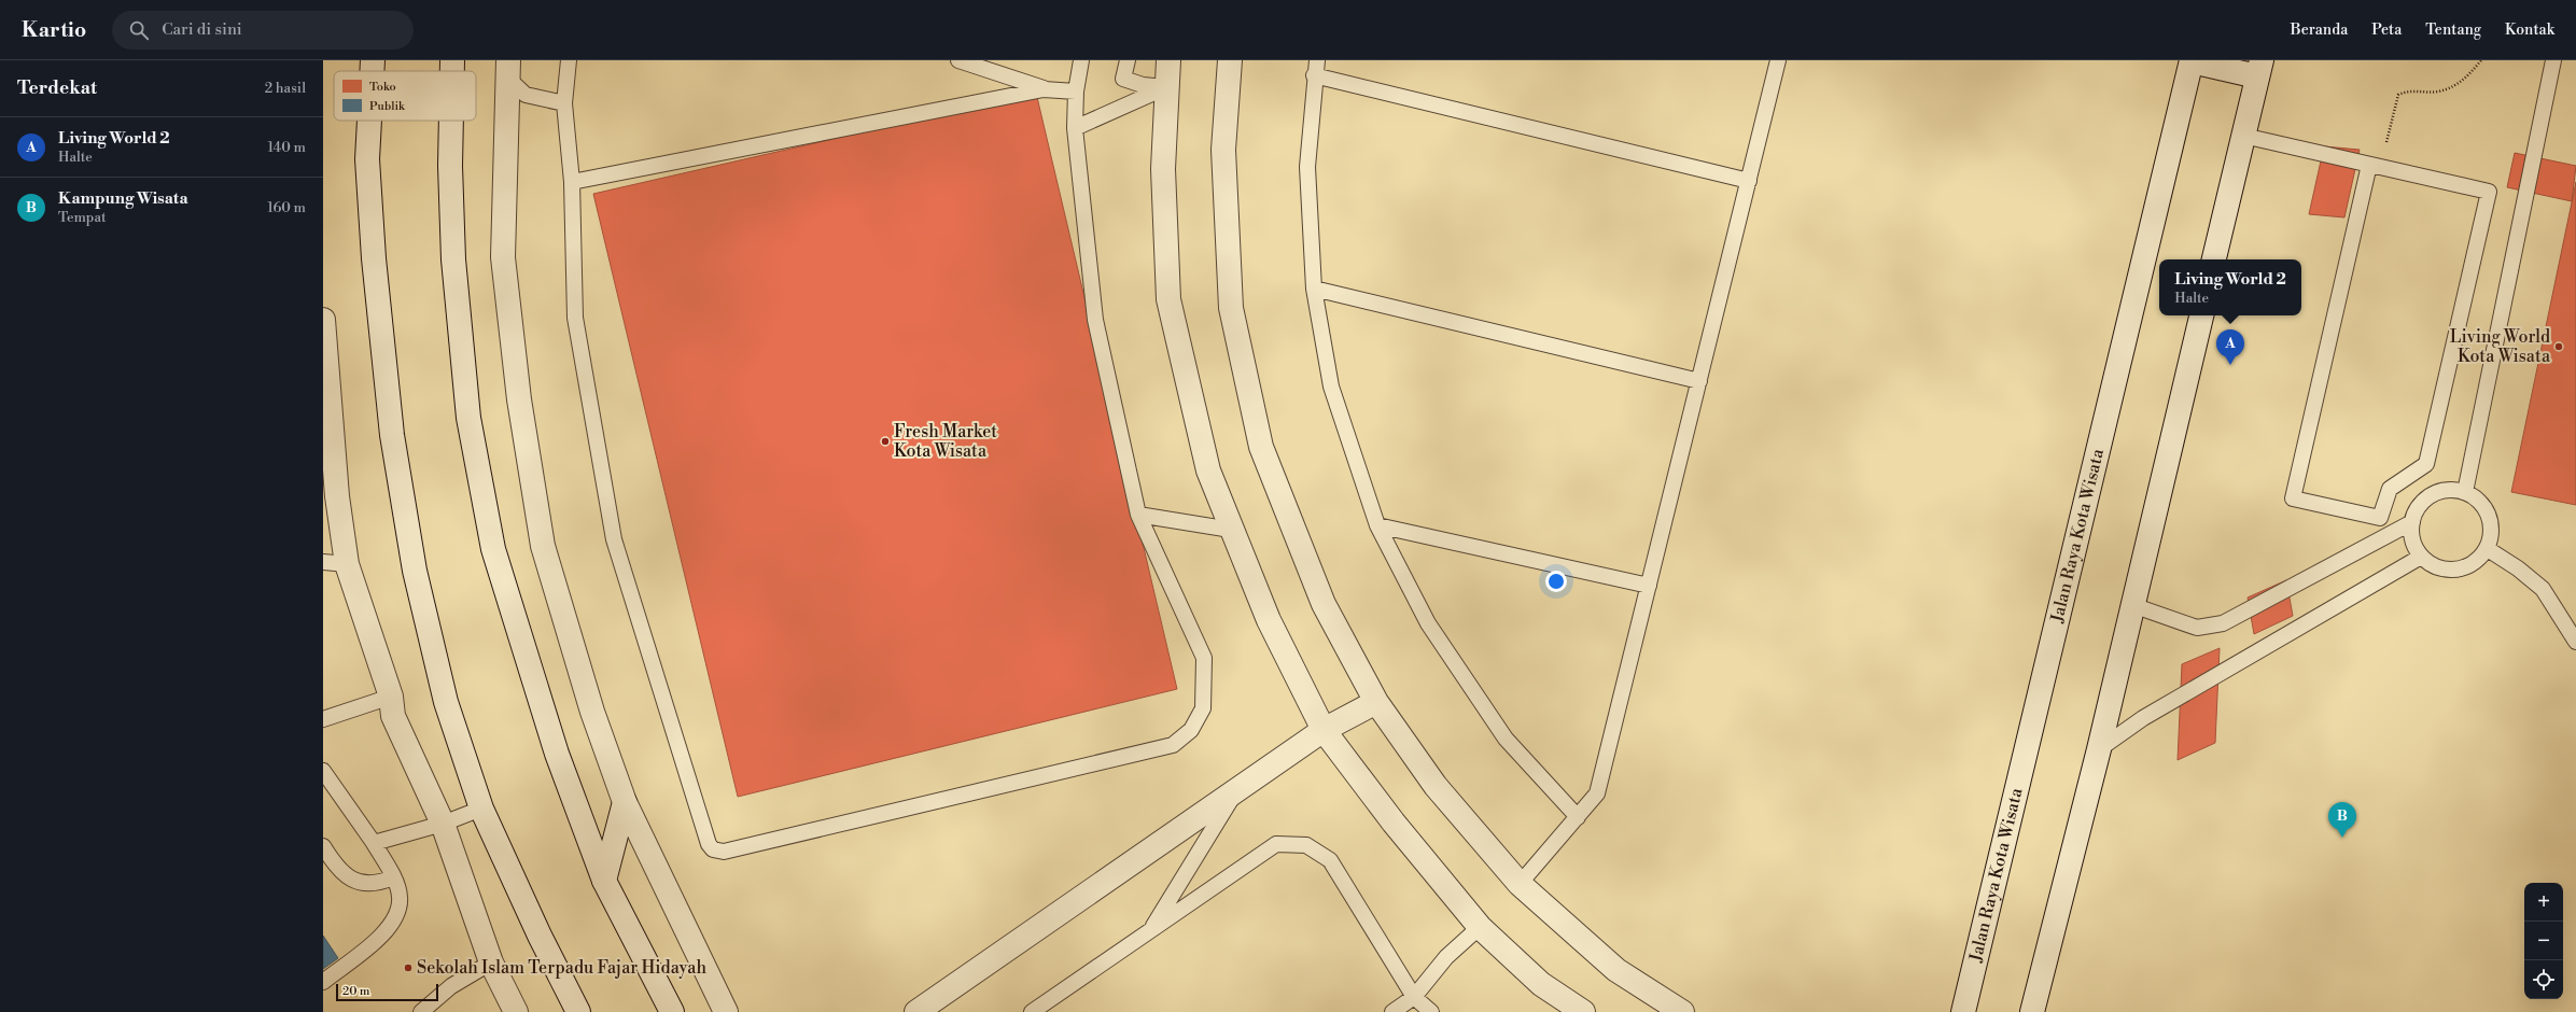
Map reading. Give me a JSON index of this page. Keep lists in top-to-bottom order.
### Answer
{
  "streets": {
    "street": ["Jalan Raya Kota Wisata"]
  },
  "places": ["Living World Kota Wisata", "Fresh Market Kota Wisata", "Sekolah Islam Terpadu Fajar Hidayah"],
  "legend": ["Toko", "Publik"],
  "scale_bar": "20 m",
  "page": {
    "header": "Kartio",
    "search": "Cari di sini",
    "nav": [
      "Beranda",
      "Peta",
      "Tentang",
      "Kontak"
    ],
    "heading": ["Terdekat", "2 hasil"],
    "list": [
      {
        "mark": "A",
        "name": "Living World 2",
        "note": "Halte",
        "value": "140 m"
      },
      {
        "mark": "B",
        "name": "Kampung Wisata",
        "note": "Tempat",
        "value": "160 m"
      }
    ],
    "popup": ["Living World 2", "Halte"],
    "pins": ["A", "B"],
    "map_buttons": ["+", "−"],
    "scale": "20 m"
  }
}
